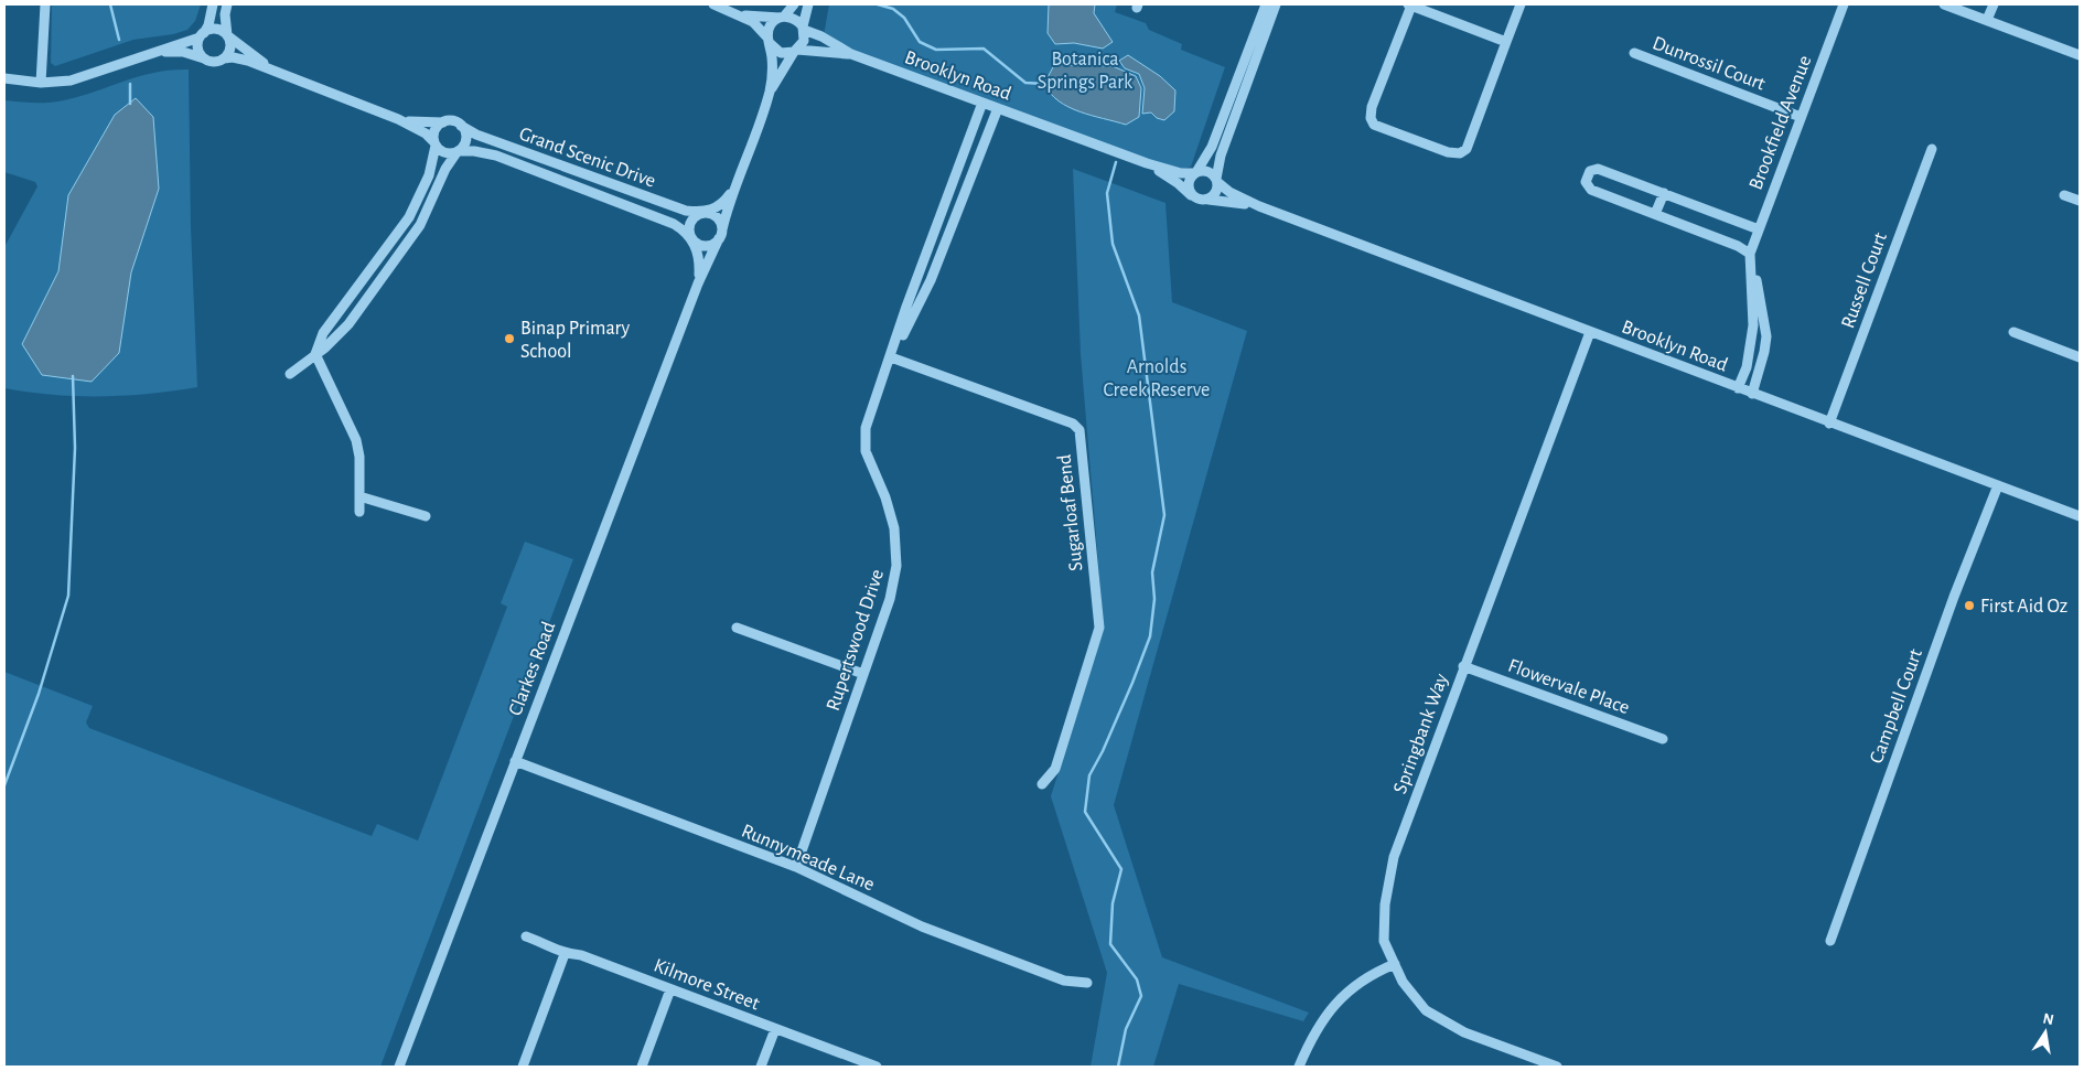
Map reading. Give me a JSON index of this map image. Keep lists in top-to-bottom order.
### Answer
{
  "streets": {
    "street": [
      "Dunrossil Court",
      "Brooklyn Road",
      "Brookfield Avenue",
      "Grand Scenic Drive",
      "Russell Court",
      "Sugarloaf Bend",
      "Rupertswood Drive",
      "Clarkes Road",
      "Flowervale Place",
      "Campbell Court",
      "Springbank Way",
      "Runnymeade Lane",
      "Kilmore Street"
    ]
  },
  "crossings": [
    ["Dunrossil Court", "Brookfield Avenue"],
    ["Brooklyn Road", "Brookfield Avenue"],
    ["Brooklyn Road", "Russell Court"],
    ["Brooklyn Road", "Rupertswood Drive"],
    ["Brooklyn Road", "Clarkes Road"],
    ["Brooklyn Road", "Campbell Court"],
    ["Brooklyn Road", "Springbank Way"],
    ["Grand Scenic Drive", "Clarkes Road"],
    ["Sugarloaf Bend", "Rupertswood Drive"],
    ["Rupertswood Drive", "Runnymeade Lane"],
    ["Clarkes Road", "Runnymeade Lane"],
    ["Flowervale Place", "Springbank Way"]
  ],
  "parks": ["Botanica Springs Park", "Arnolds Creek Reserve"],
  "places": ["Binap Primary School", "First Aid Oz"],
  "north": "top"
}
